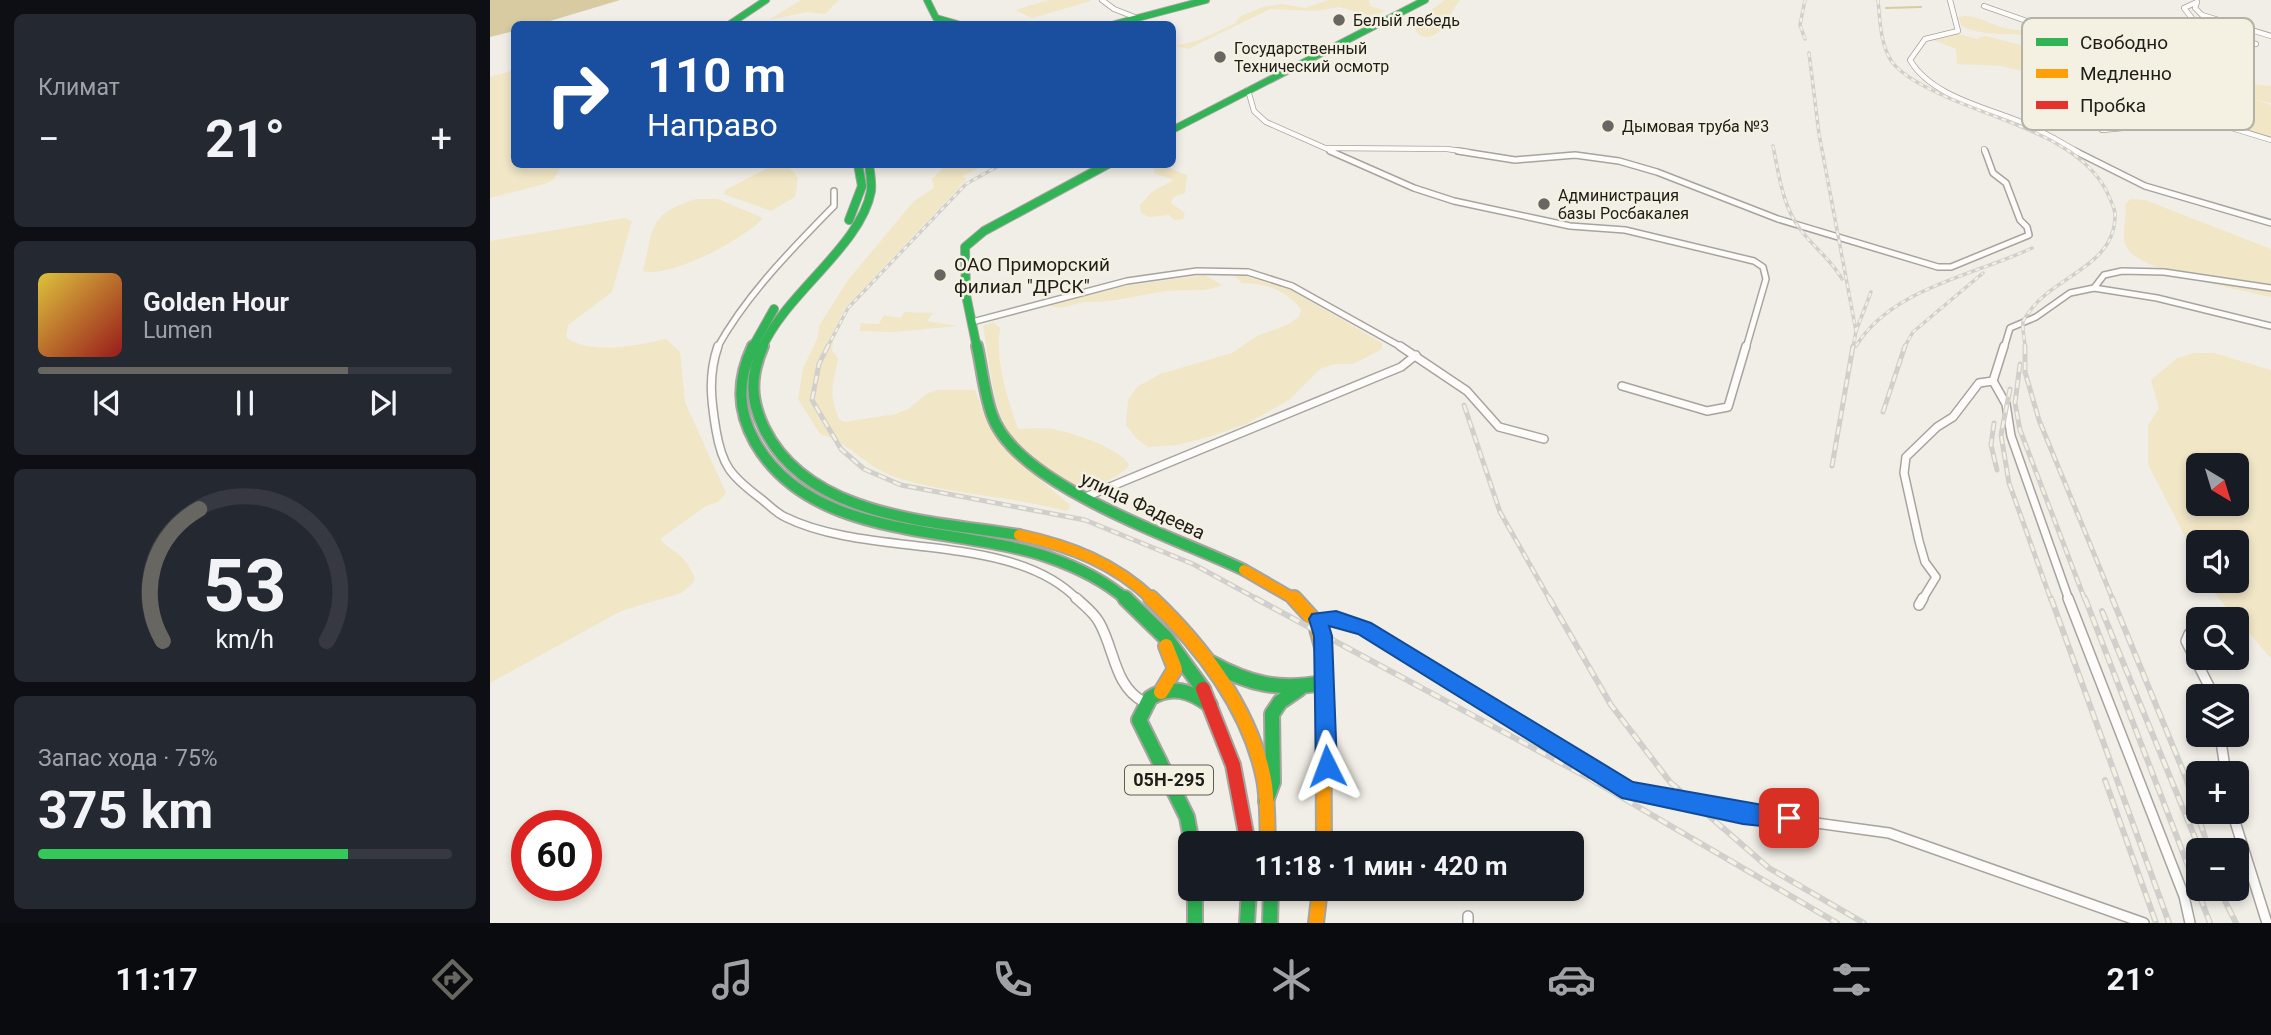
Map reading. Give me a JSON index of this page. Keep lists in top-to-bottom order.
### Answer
{
  "streets": {
    "main road": ["улица Фадеева", "05Н-295"]
  },
  "places": [
    "Белый лебедь",
    "Государственный Технический осмотр",
    "Дымовая труба №3",
    "Администрация базы Росбакалея",
    "ОАО Приморский филиал \"ДРСК\""
  ],
  "legend": ["Свободно", "Медленно", "Пробка"],
  "north": "bottom right",
  "page": {
    "tile": [
      "Климат",
      ["Запас хода · 75%", "375 km"]
    ],
    "turn": ["110 m", "Направо"],
    "heat": ["−", "21°", "+"],
    "song": ["Golden Hour", "Lumen"],
    "map_buttons": ["+", "−"],
    "limit": "60",
    "trip": "11:18 · 1 мин · 420 m",
    "tabs": ["11:17", "21°"],
    "gauge": ["53", "km/h"]
  }
}
